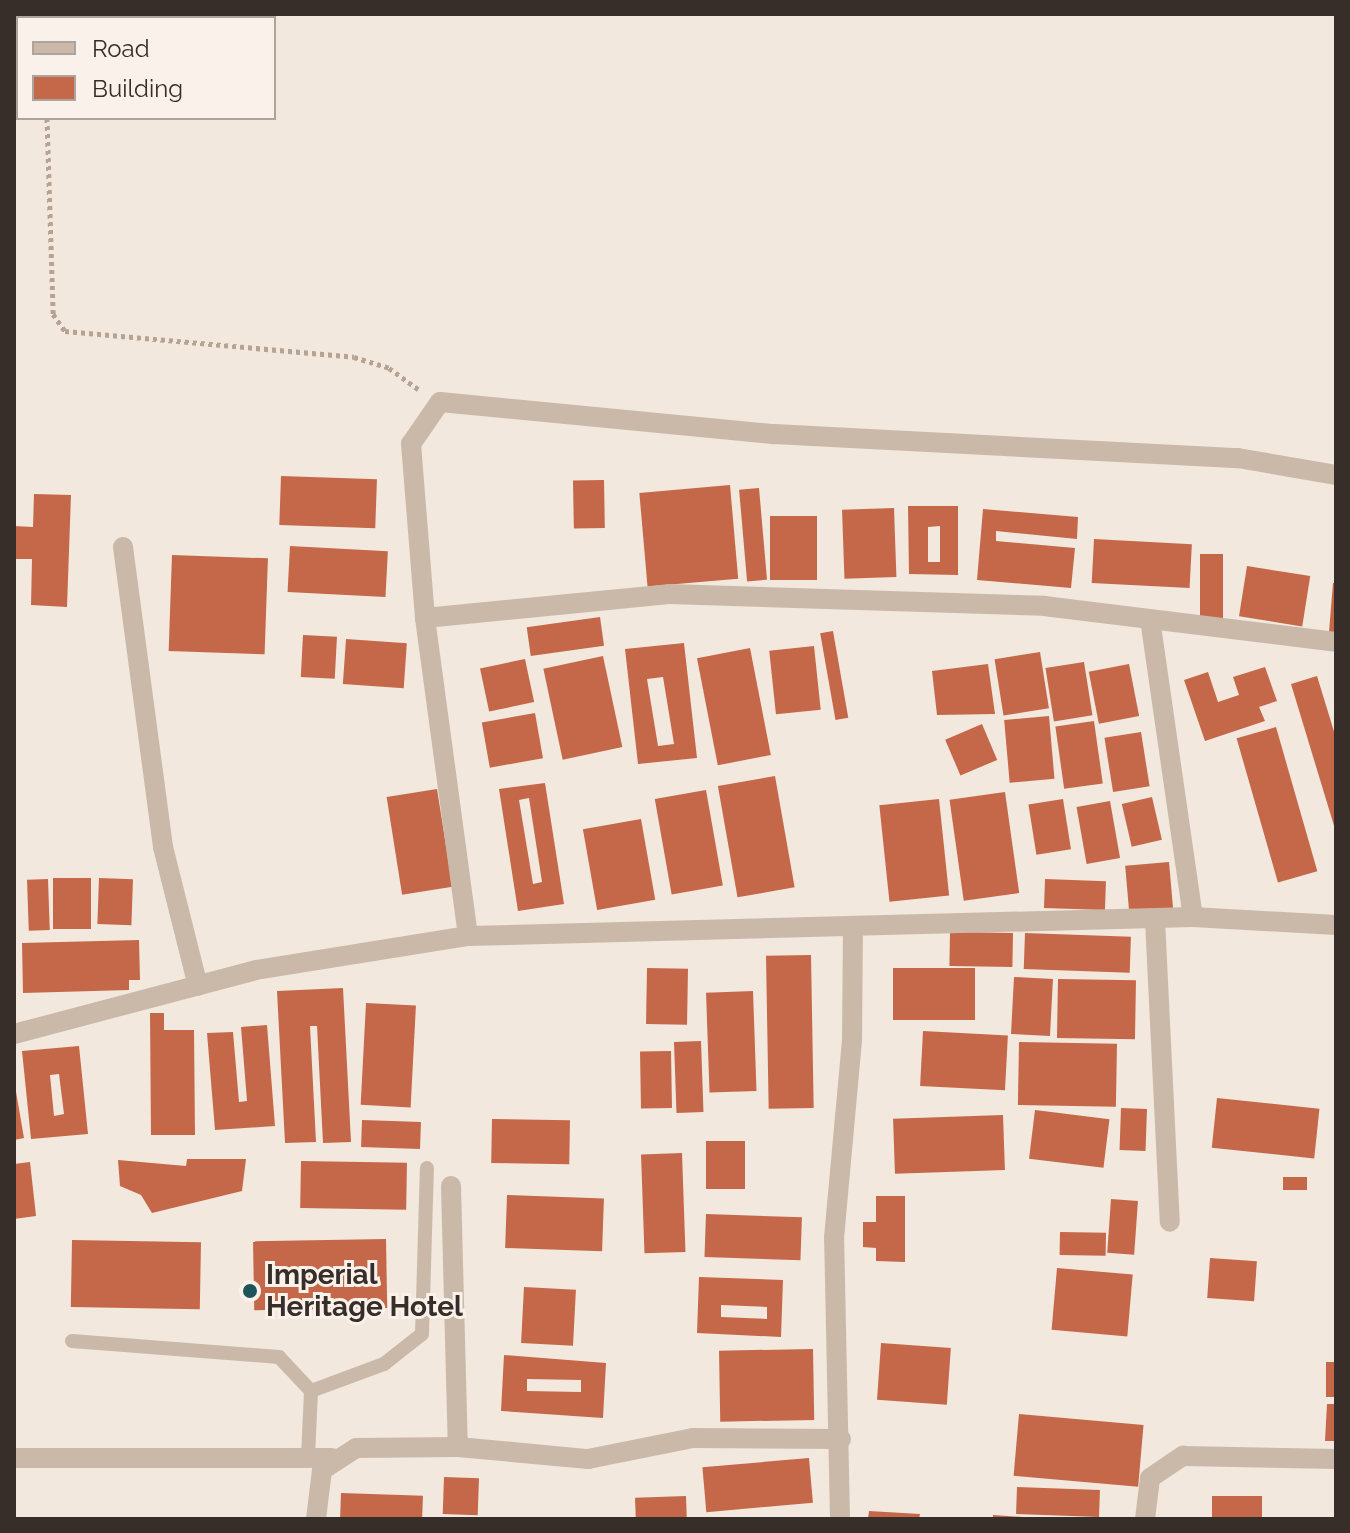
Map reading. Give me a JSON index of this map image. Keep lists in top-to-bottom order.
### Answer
{
  "places": ["Imperial Heritage Hotel"],
  "legend": ["Road", "Building"]
}
